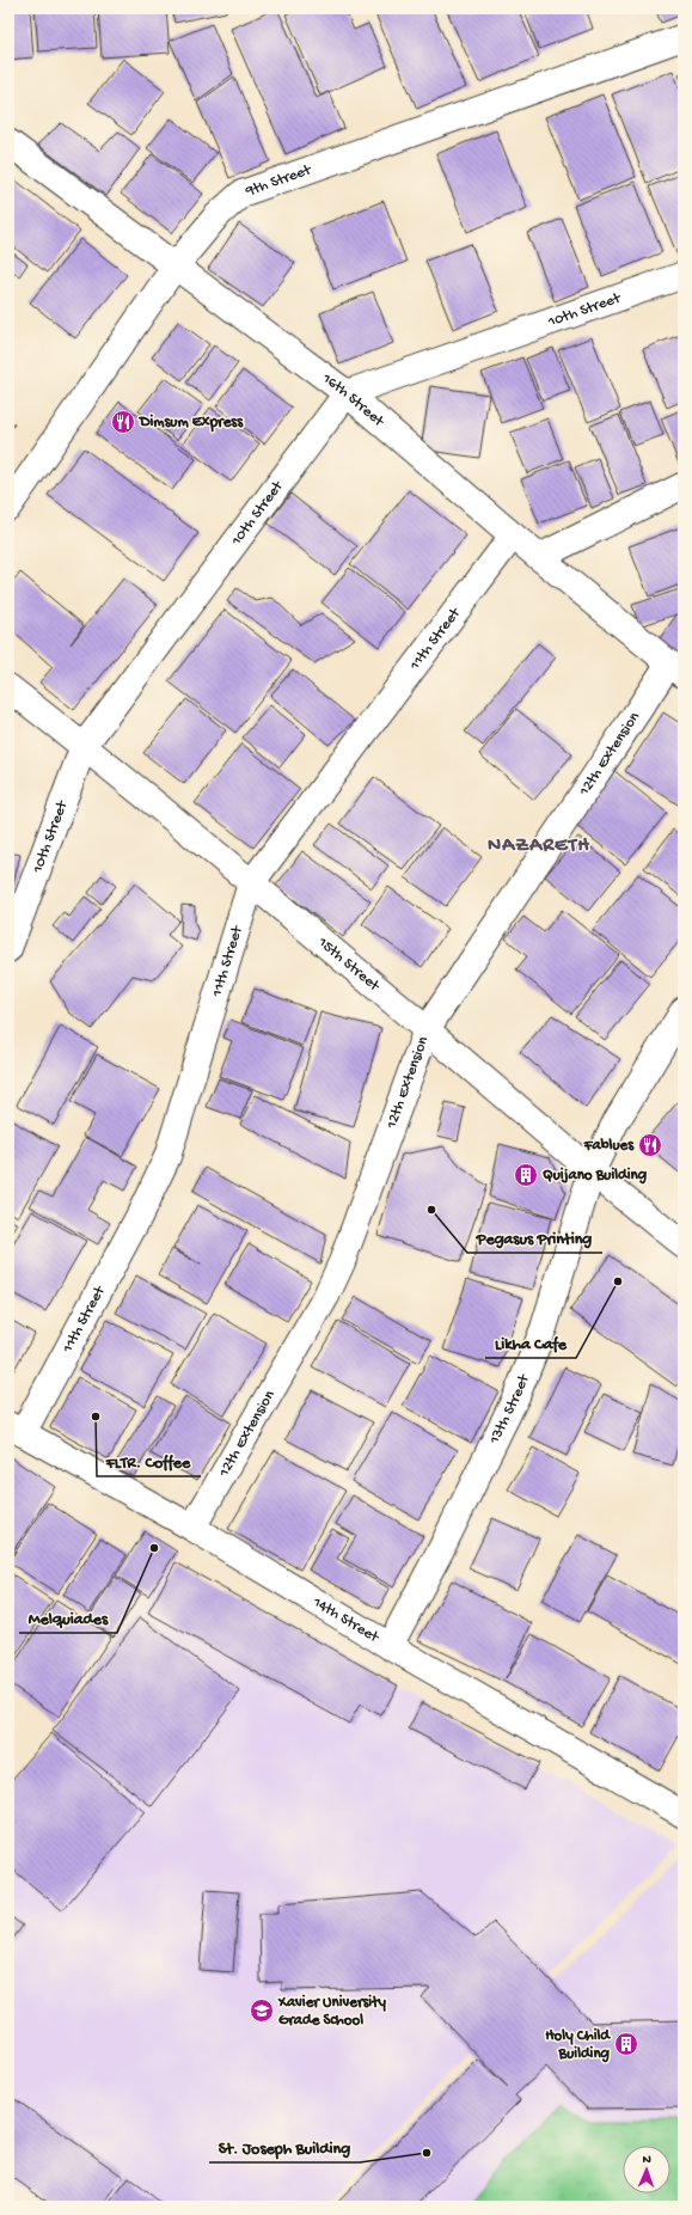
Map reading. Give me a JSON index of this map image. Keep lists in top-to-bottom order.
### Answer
{
  "streets": {
    "street": [
      "9th Street",
      "10th Street",
      "16th Street",
      "11th Street",
      "12th Extension",
      "15th Street",
      "13th Street",
      "14th Street"
    ]
  },
  "crossings": [
    ["9th Street", "16th Street"],
    ["10th Street", "16th Street"],
    ["10th Street", "15th Street"],
    ["16th Street", "11th Street"],
    ["16th Street", "12th Extension"],
    ["11th Street", "15th Street"],
    ["11th Street", "14th Street"],
    ["12th Extension", "15th Street"],
    ["12th Extension", "14th Street"],
    ["15th Street", "13th Street"],
    ["13th Street", "14th Street"]
  ],
  "districts": ["NAZARETH"],
  "places": {
    "restaurant": ["Dimsum Express", "Fablues"],
    "building": ["Quijano Building", "Holy Child Building"],
    "other": [
      "Pegasus Printing",
      "Likha Cafe",
      "FLTR. Coffee",
      "Melquiades",
      "St. Joseph Building"
    ],
    "school or university": ["Xavier University Grade School"]
  },
  "north": "top"
}
